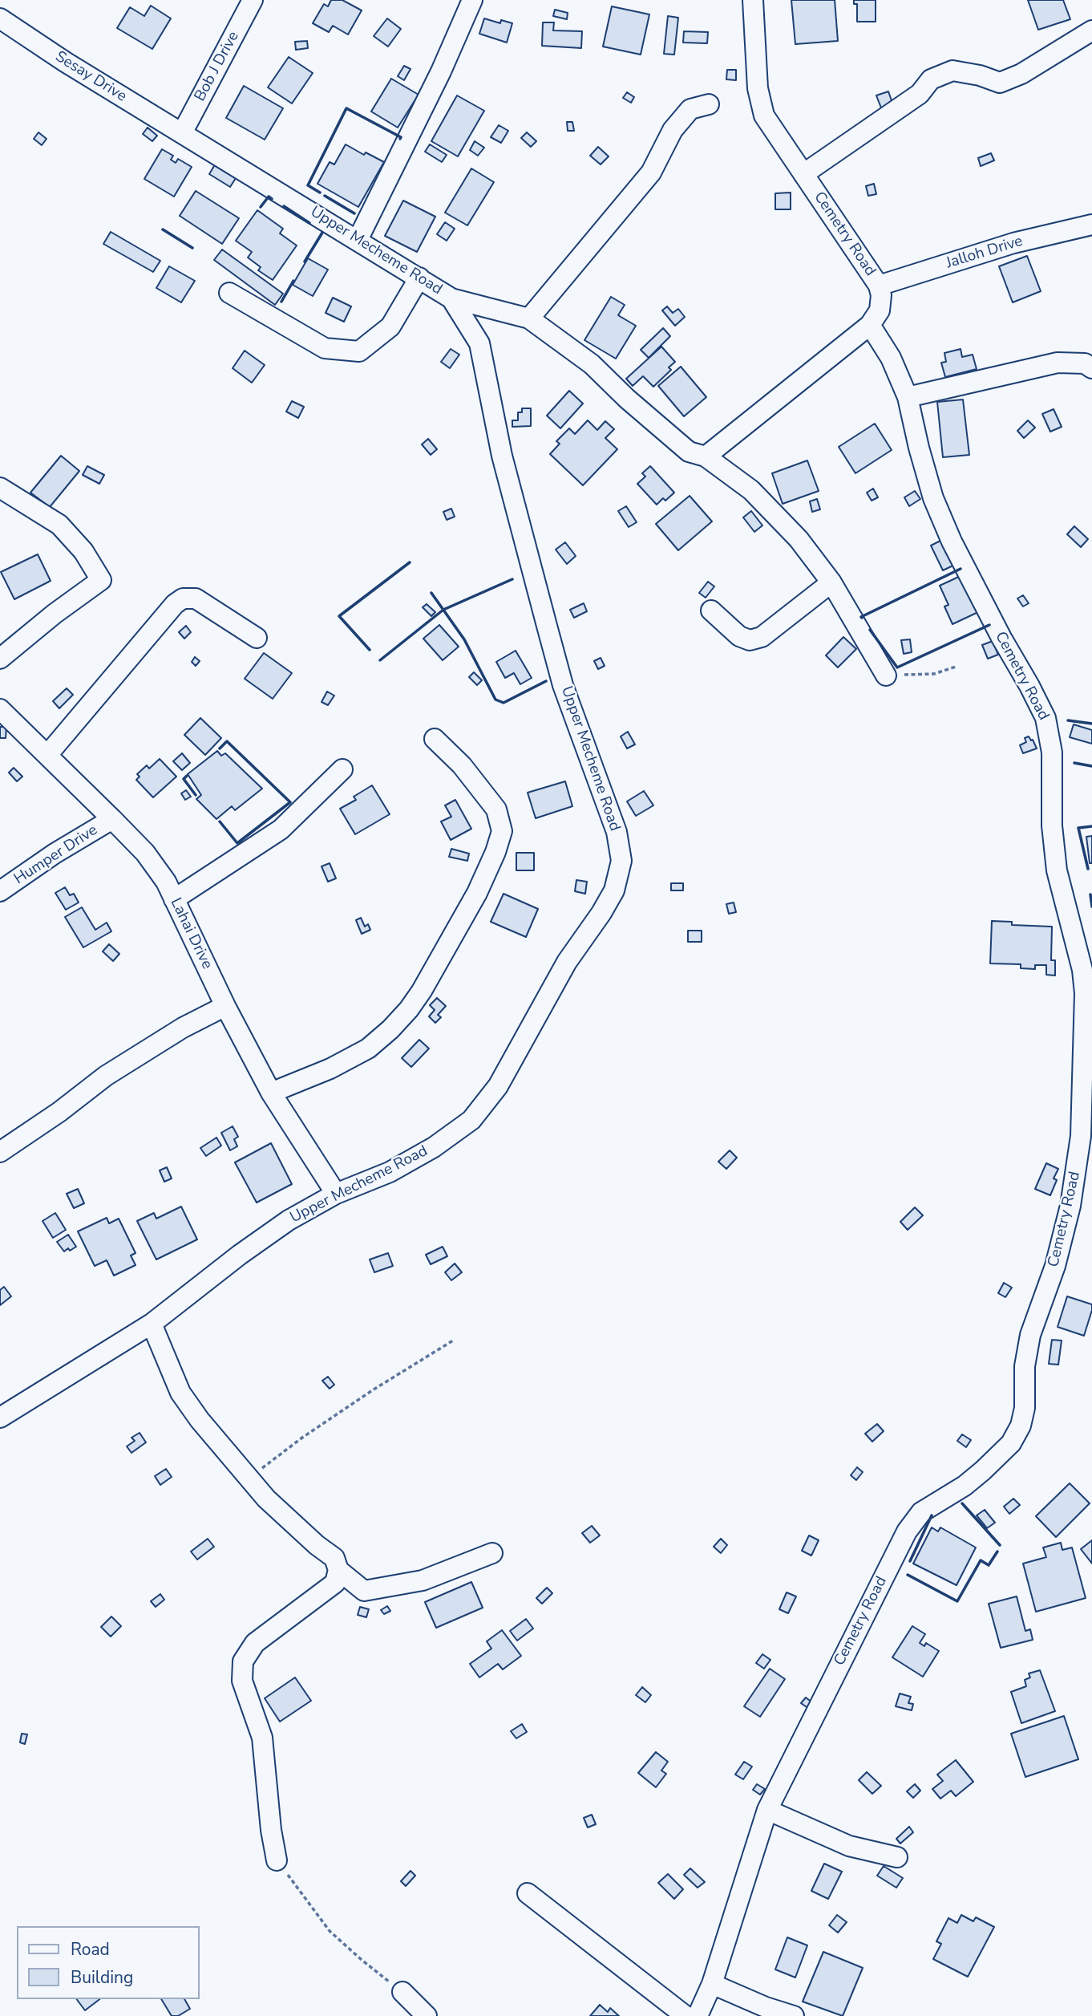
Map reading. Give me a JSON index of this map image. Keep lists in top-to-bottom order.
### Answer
{
  "streets": {
    "street": [
      "Bob J Drive",
      "Sesay Drive",
      "Cemetry Road",
      "Upper Mecheme Road",
      "Jalloh Drive",
      "Humper Drive",
      "Lahai Drive"
    ]
  },
  "crossings": [
    ["Bob J Drive", "Sesay Drive"],
    ["Bob J Drive", "Upper Mecheme Road"],
    ["Sesay Drive", "Upper Mecheme Road"],
    ["Cemetry Road", "Jalloh Drive"],
    ["Upper Mecheme Road", "Lahai Drive"],
    ["Humper Drive", "Lahai Drive"]
  ],
  "legend": ["Road", "Building"]
}
